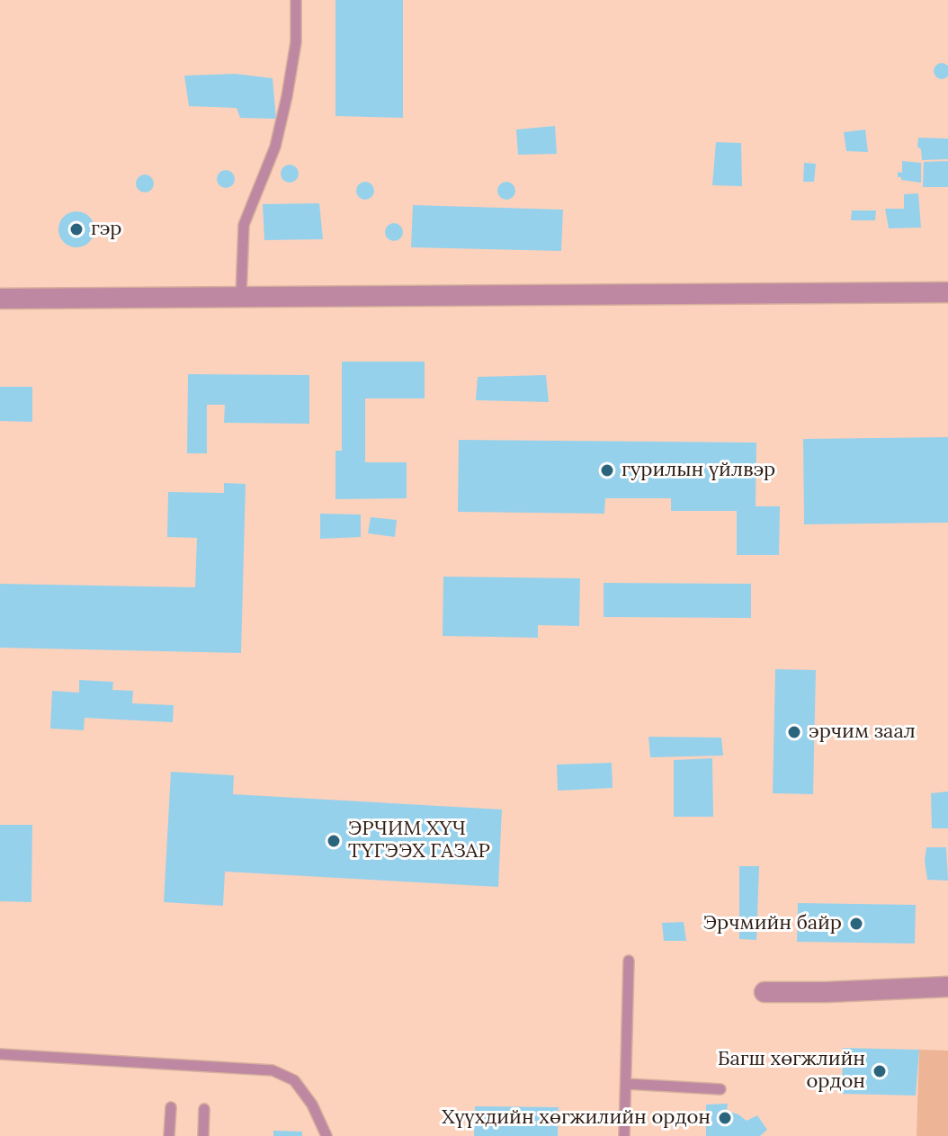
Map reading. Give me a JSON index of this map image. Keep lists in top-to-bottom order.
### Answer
{
  "places": [
    "гэр",
    "гурилын үйлвэр",
    "эрчим заал",
    "ЭРЧИМ ХҮЧ ТҮГЭЭХ ГАЗАР",
    "Эрчмийн байр",
    "Багш хөгжлийн ордон",
    "Хүүхдийн хөгжилийн ордон"
  ]
}
